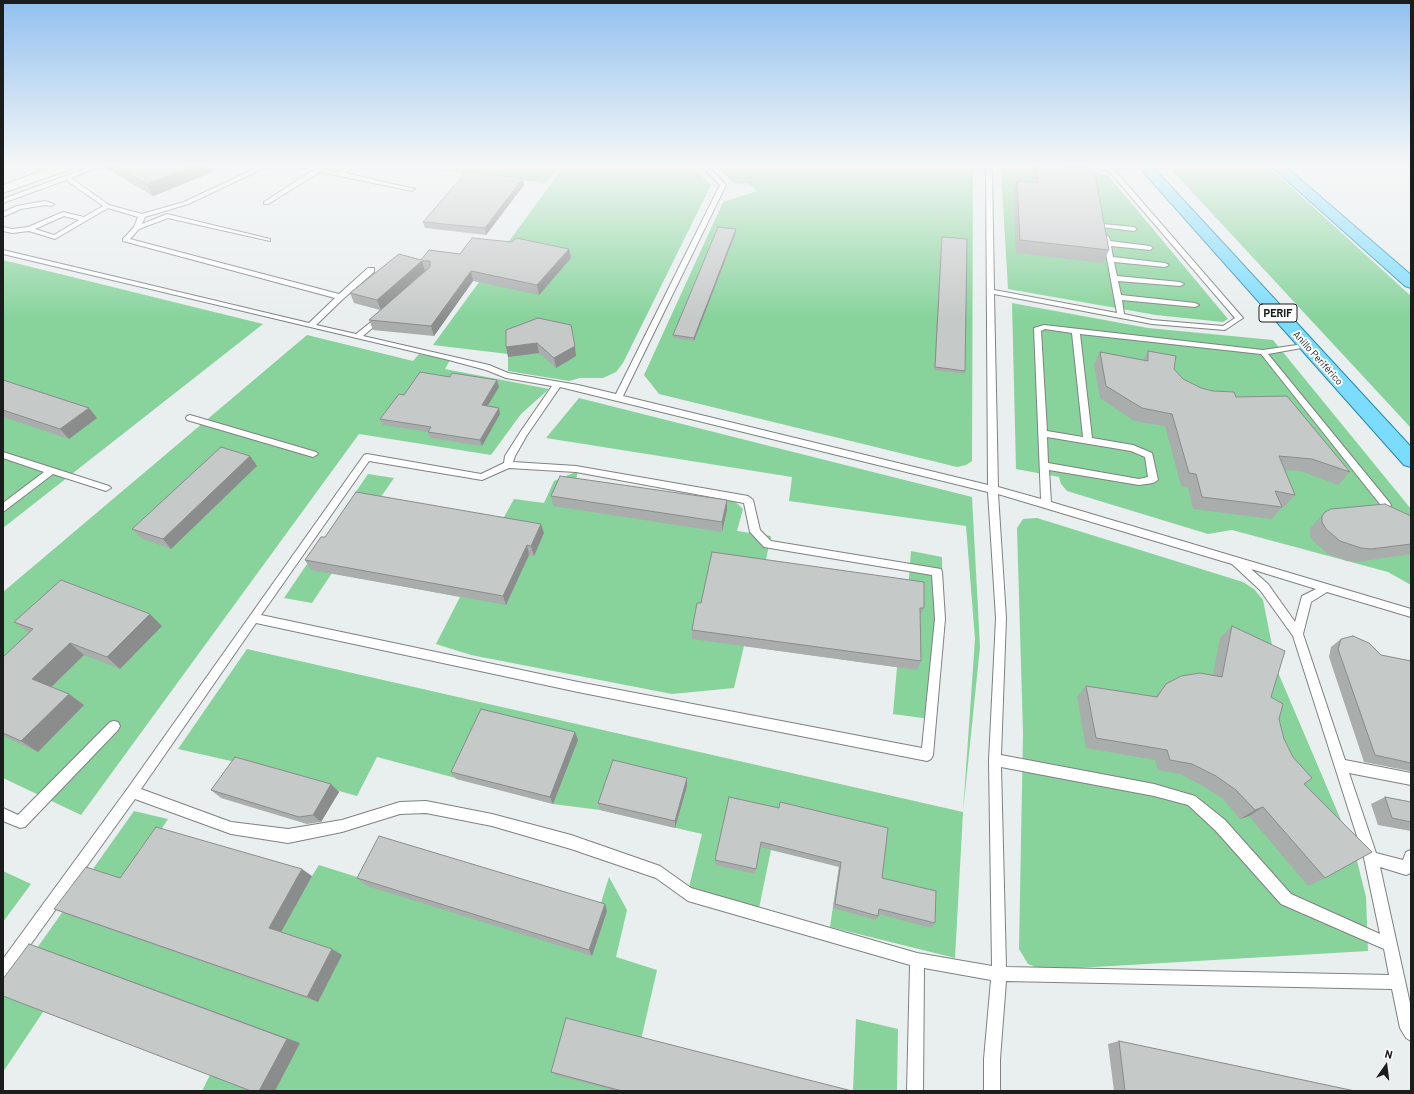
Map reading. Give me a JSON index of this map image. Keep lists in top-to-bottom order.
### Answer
{
  "streets": {
    "main road": ["PERIF", "Anillo Periférico"]
  },
  "north": "top"
}
